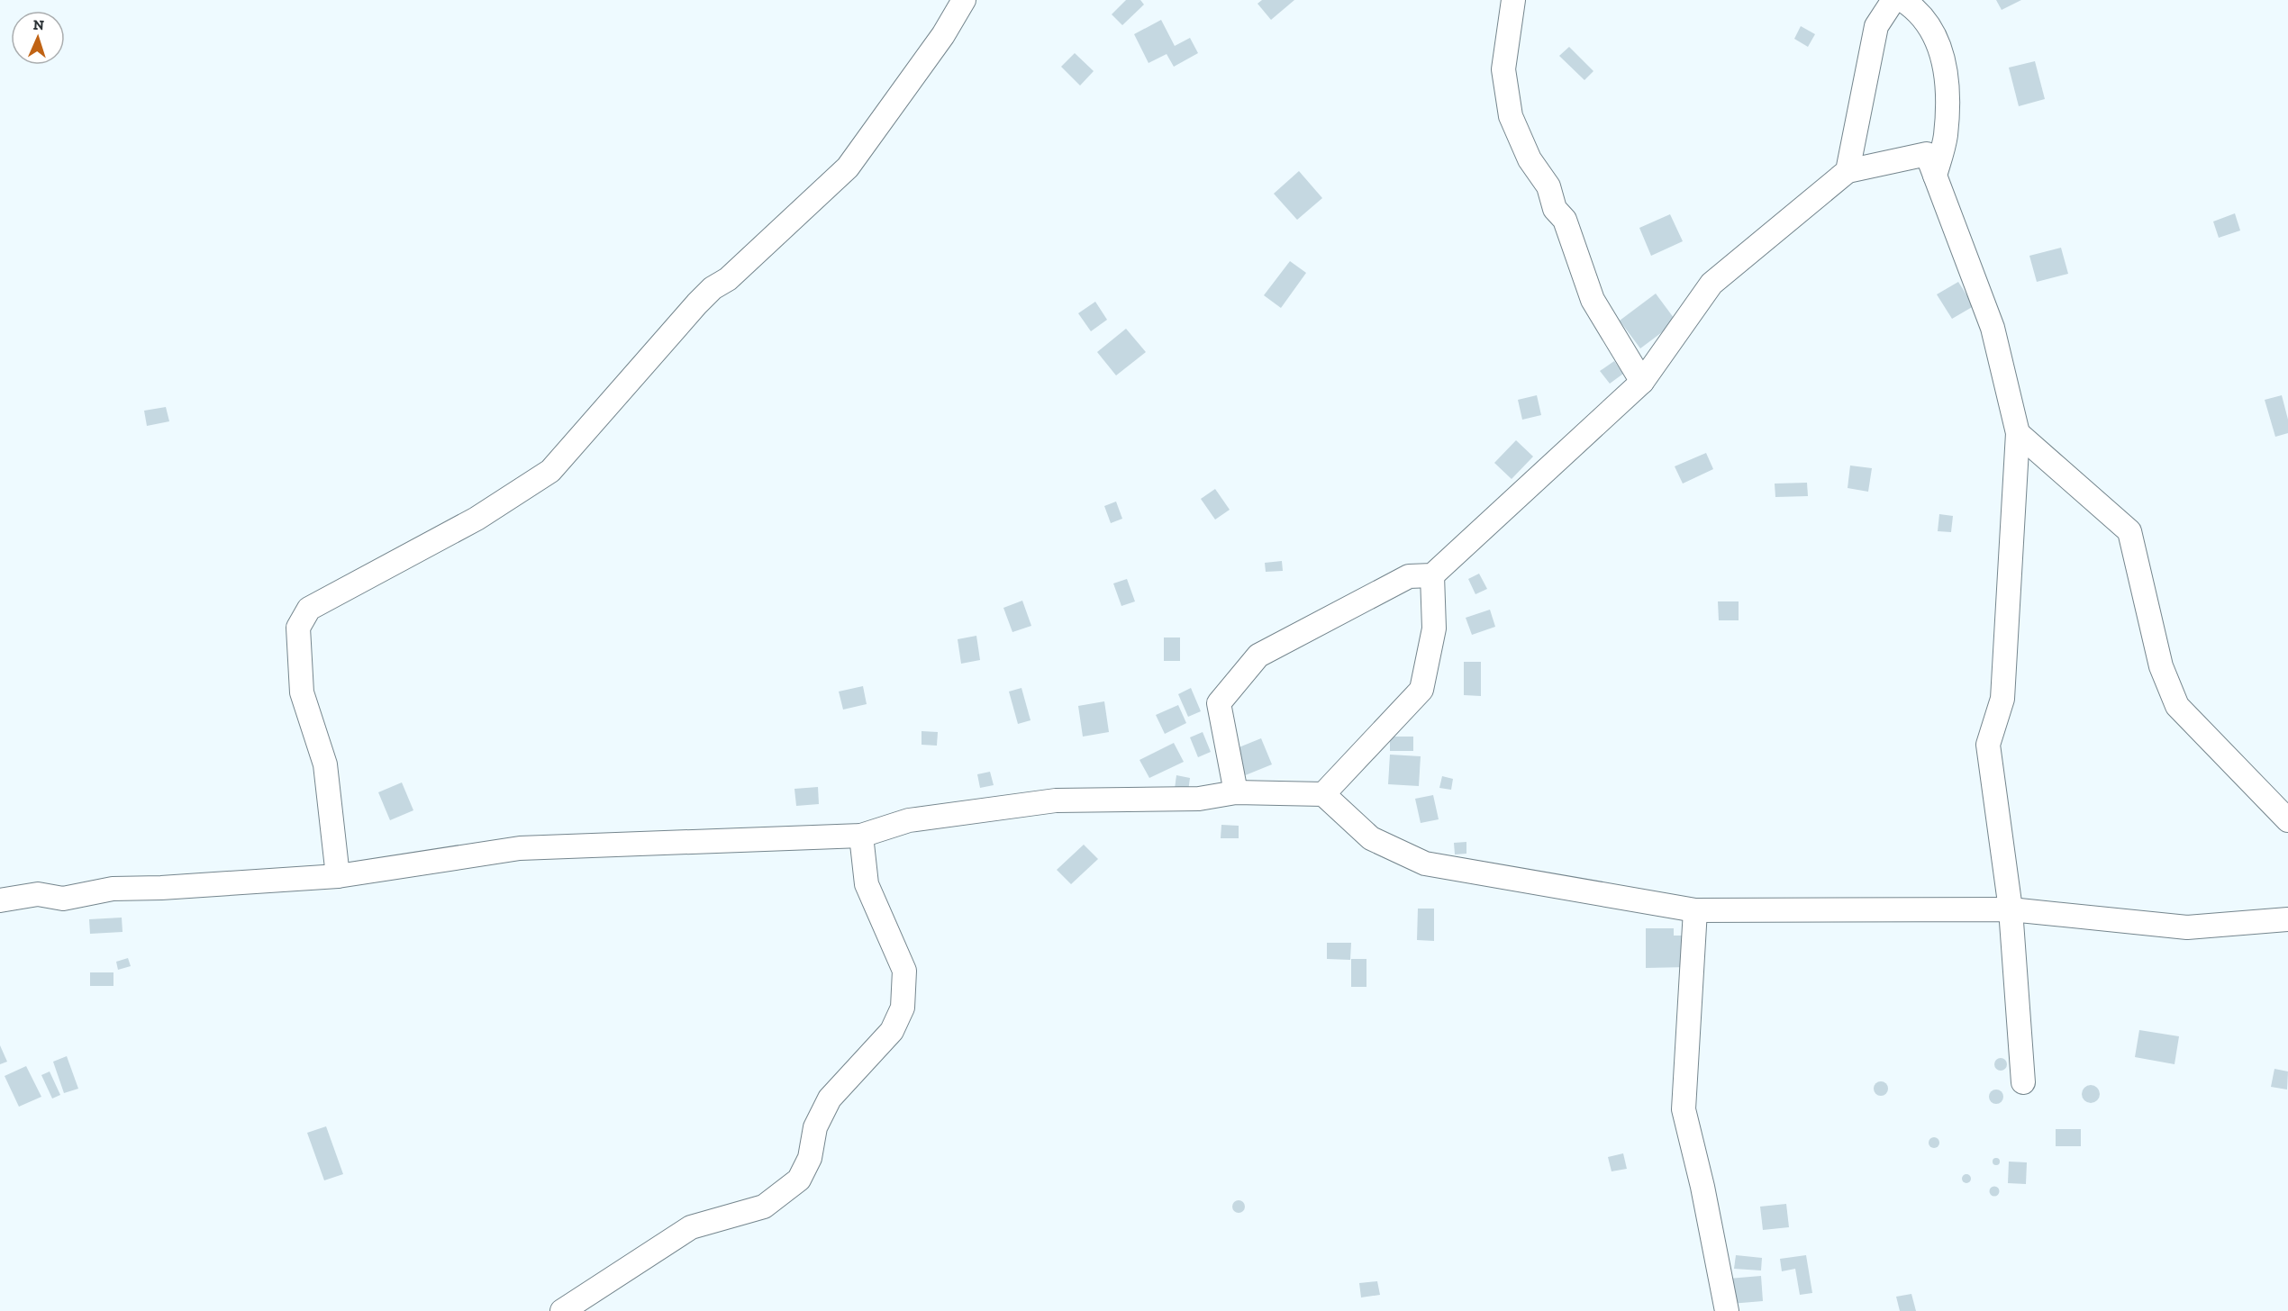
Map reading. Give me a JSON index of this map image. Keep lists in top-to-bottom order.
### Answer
{
  "north": "top"
}
